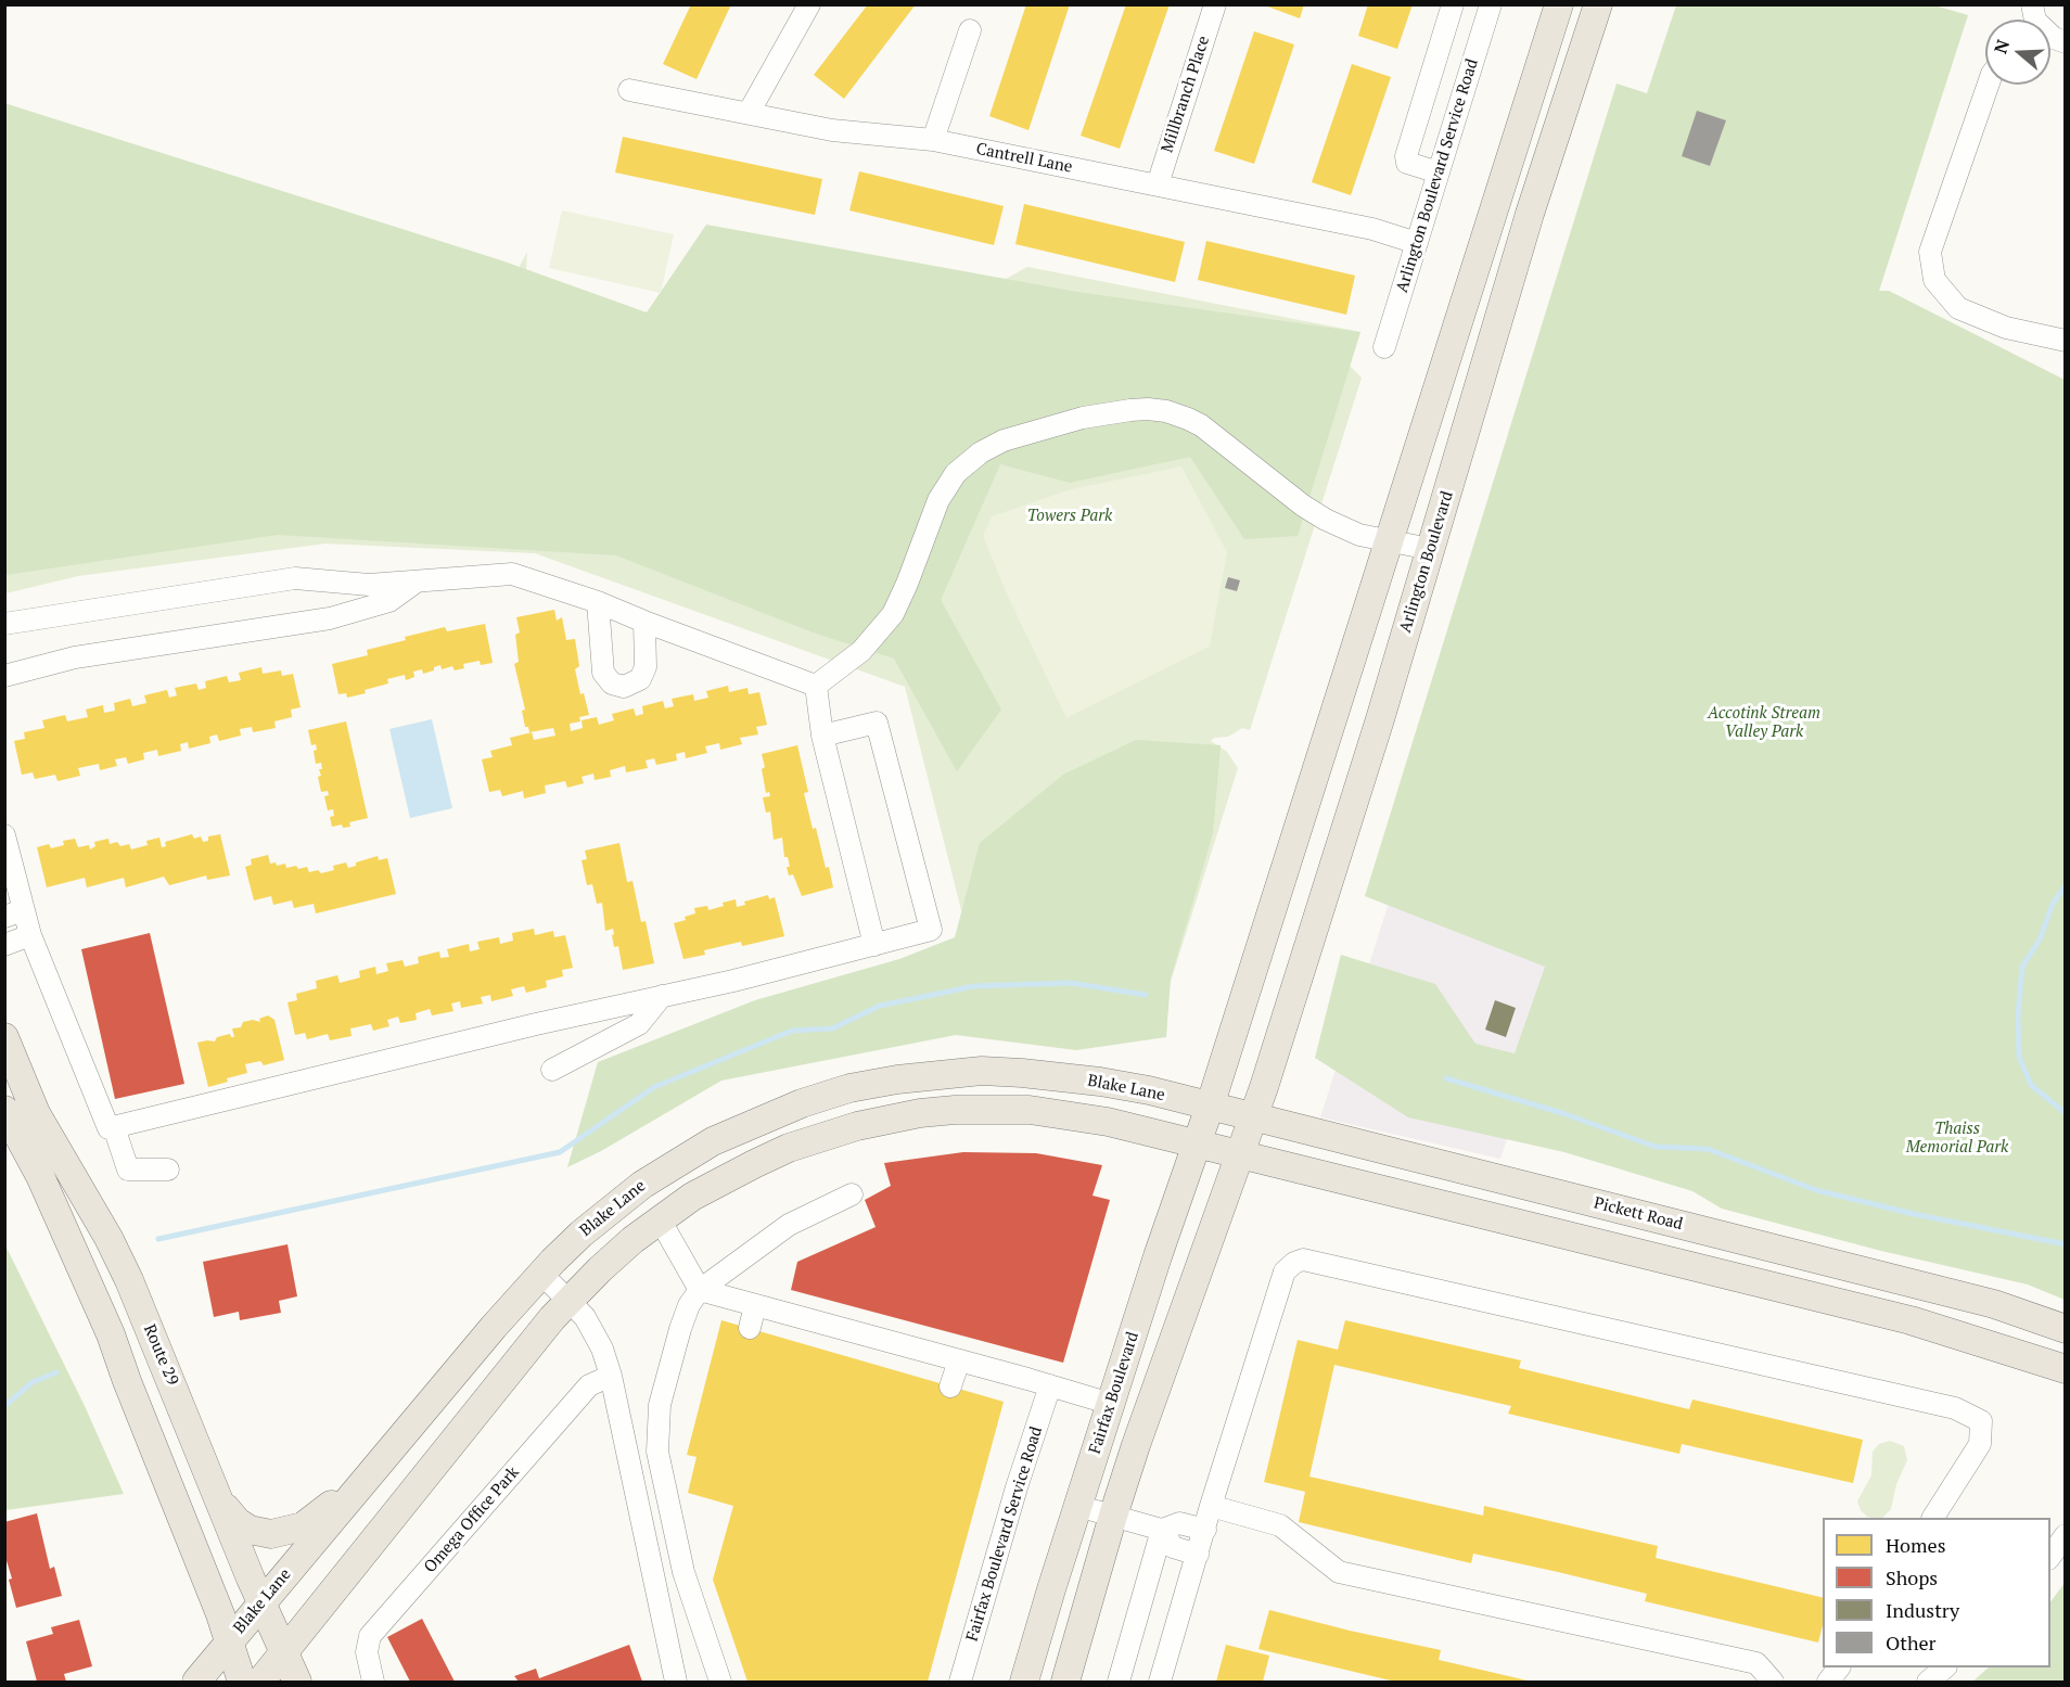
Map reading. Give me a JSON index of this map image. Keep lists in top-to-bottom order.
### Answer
{
  "streets": {
    "main road": [
      "Arlington Boulevard",
      "Blake Lane",
      "Pickett Road",
      "Route 29",
      "Fairfax Boulevard"
    ],
    "street": [
      "Millbranch Place",
      "Cantrell Lane",
      "Arlington Boulevard Service Road",
      "Omega Office Park",
      "Fairfax Boulevard Service Road"
    ]
  },
  "crossings": [
    ["Millbranch Place", "Cantrell Lane"],
    ["Cantrell Lane", "Arlington Boulevard Service Road"],
    ["Arlington Boulevard", "Pickett Road"],
    ["Blake Lane", "Pickett Road"],
    ["Blake Lane", "Route 29"],
    ["Blake Lane", "Fairfax Boulevard"],
    ["Pickett Road", "Fairfax Boulevard"]
  ],
  "parks": ["Towers Park", "Accotink Stream Valley Park", "Thaiss Memorial Park"],
  "legend": [
    "Homes",
    "Shops",
    "Industry",
    "Other"
  ],
  "north": "left"
}
